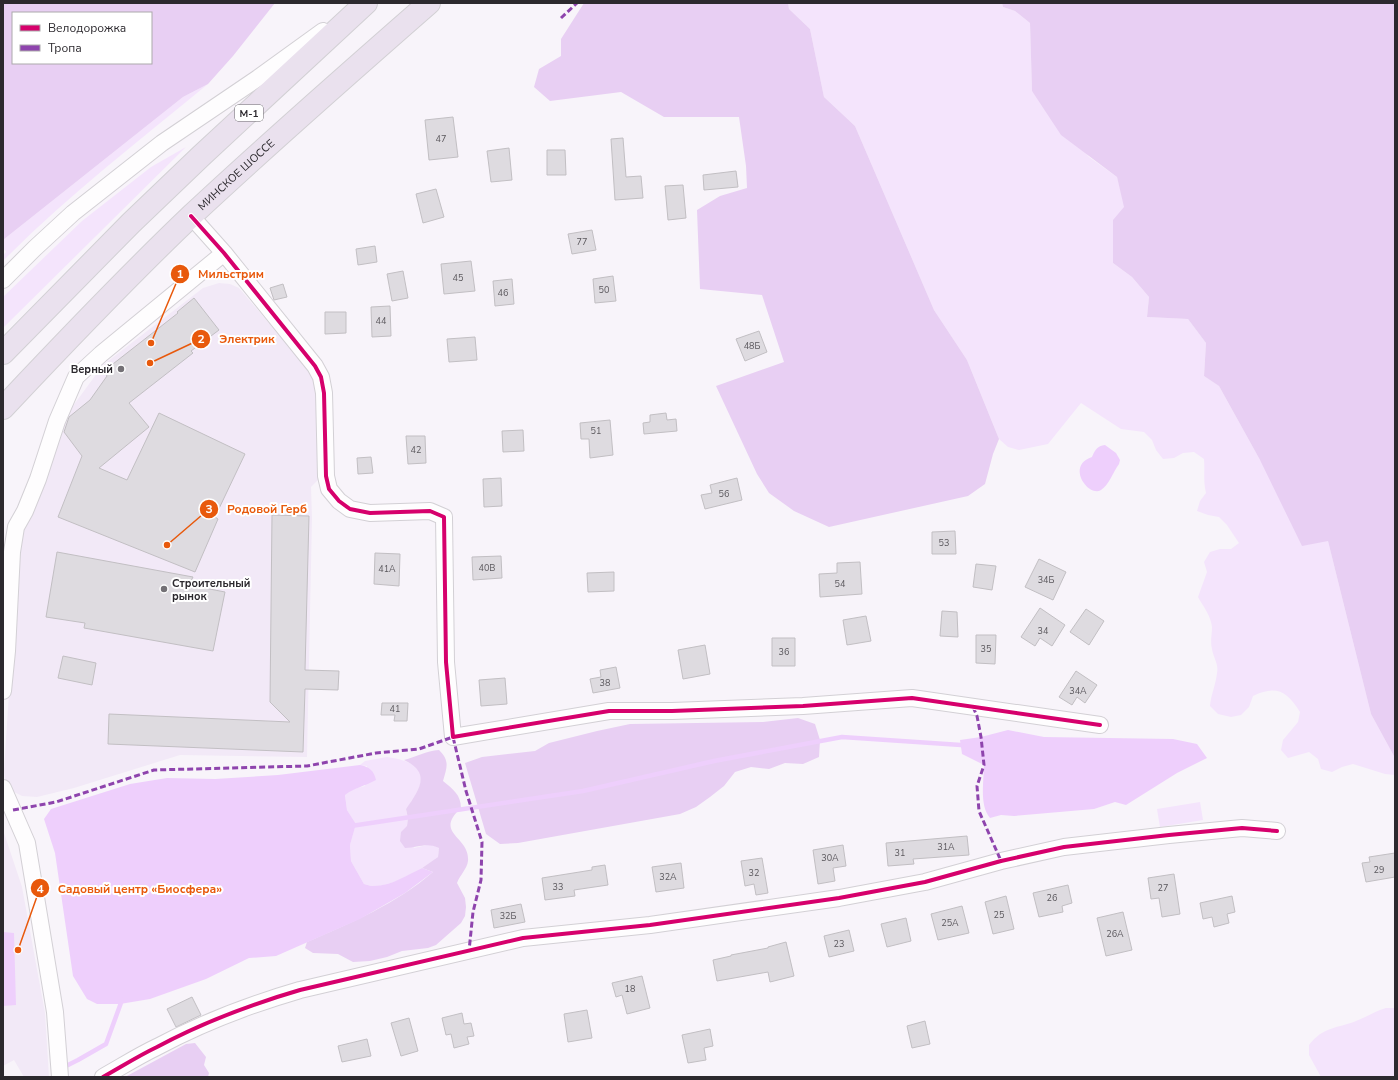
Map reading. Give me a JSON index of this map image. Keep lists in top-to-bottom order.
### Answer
{
  "streets": {
    "highway": ["М-1", "МИНСКОЕ ШОССЕ"]
  },
  "places": [
    "Мильстрим",
    "Электрик",
    "Верный",
    "Родовой Герб",
    "Строительный рынок",
    "Садовый центр «Биосфера»"
  ],
  "house_numbers": [
    "47",
    "77",
    "45",
    "50",
    "46",
    "44",
    "48Б",
    "51",
    "42",
    "56",
    "53",
    "40В",
    "41А",
    "34Б",
    "54",
    "34",
    "35",
    "36",
    "38",
    "34А",
    "41",
    "31А",
    "31",
    "30А",
    "29",
    "32",
    "32А",
    "33",
    "27",
    "26",
    "25",
    "32Б",
    "25А",
    "26А",
    "23",
    "18"
  ],
  "legend": ["Велодорожка", "Тропа"]
}
